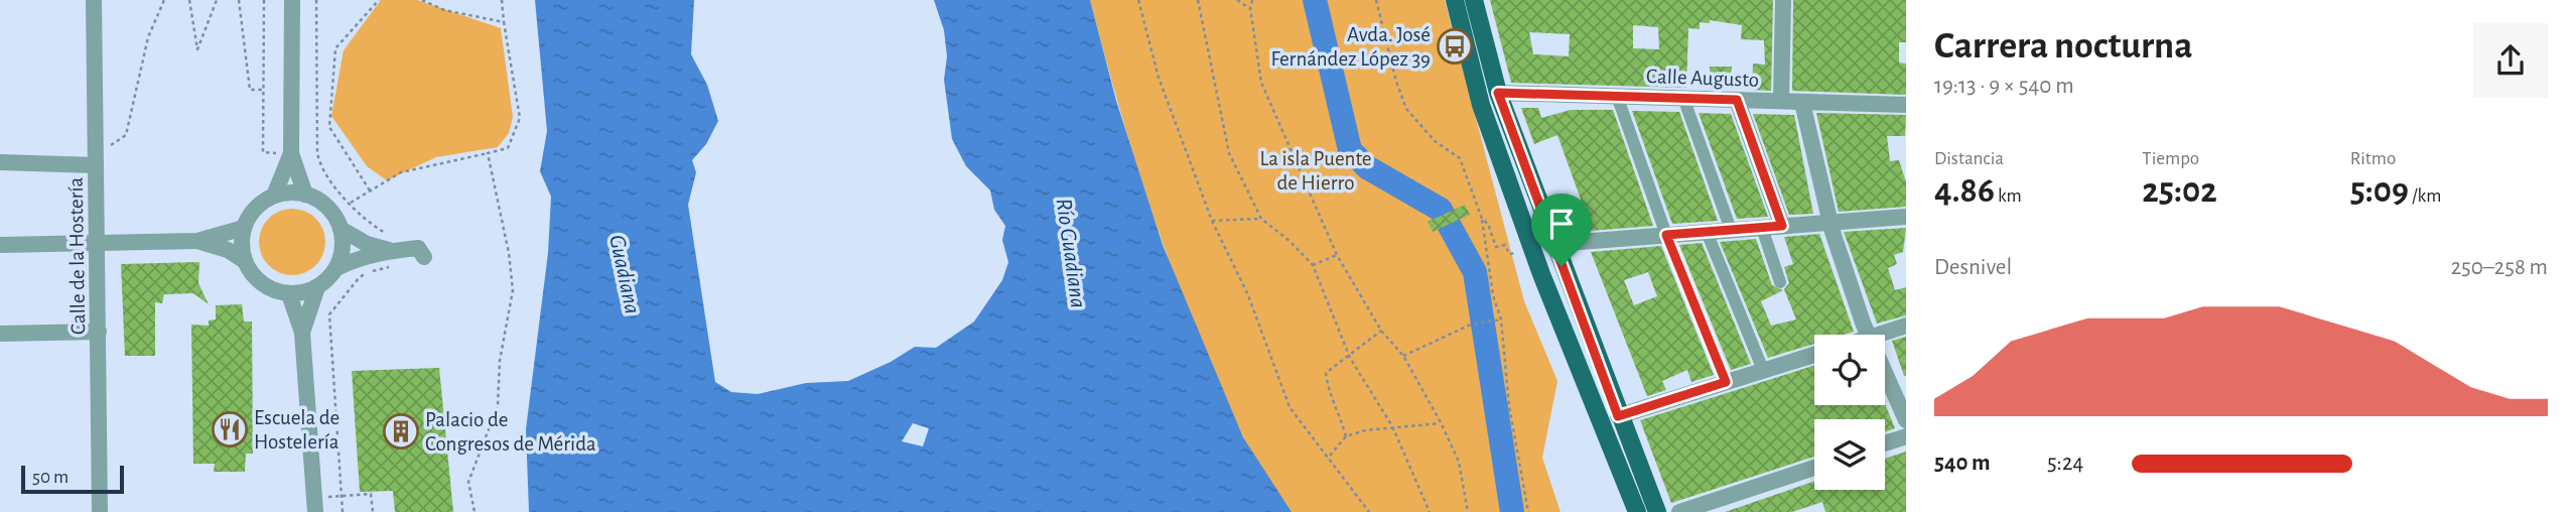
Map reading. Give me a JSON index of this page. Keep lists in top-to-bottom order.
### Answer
{
  "streets": {
    "street": ["Calle Augusto", "Calle de la Hostería"]
  },
  "water": ["Río Guadiana", "Guadiana"],
  "parks": ["La isla Puente de Hierro"],
  "places": {
    "bus stop": ["Avda. José Fernández López 39"],
    "restaurant": ["Escuela de Hostelería"],
    "building": ["Palacio de Congresos de Mérida"]
  },
  "scale_bar": "50 m",
  "page": {
    "heading": ["Carrera nocturna", "19:13 · 9 × 540 m"],
    "stats": [
      ["Distancia", "4.86 km"],
      ["Tiempo", "25:02"],
      ["Ritmo", "5:09 /km"]
    ],
    "chart": ["Desnivel", "250–258 m"],
    "list": [
      {
        "name": "540 m",
        "note": "5:24"
      }
    ],
    "scale": "50 m"
  }
}
